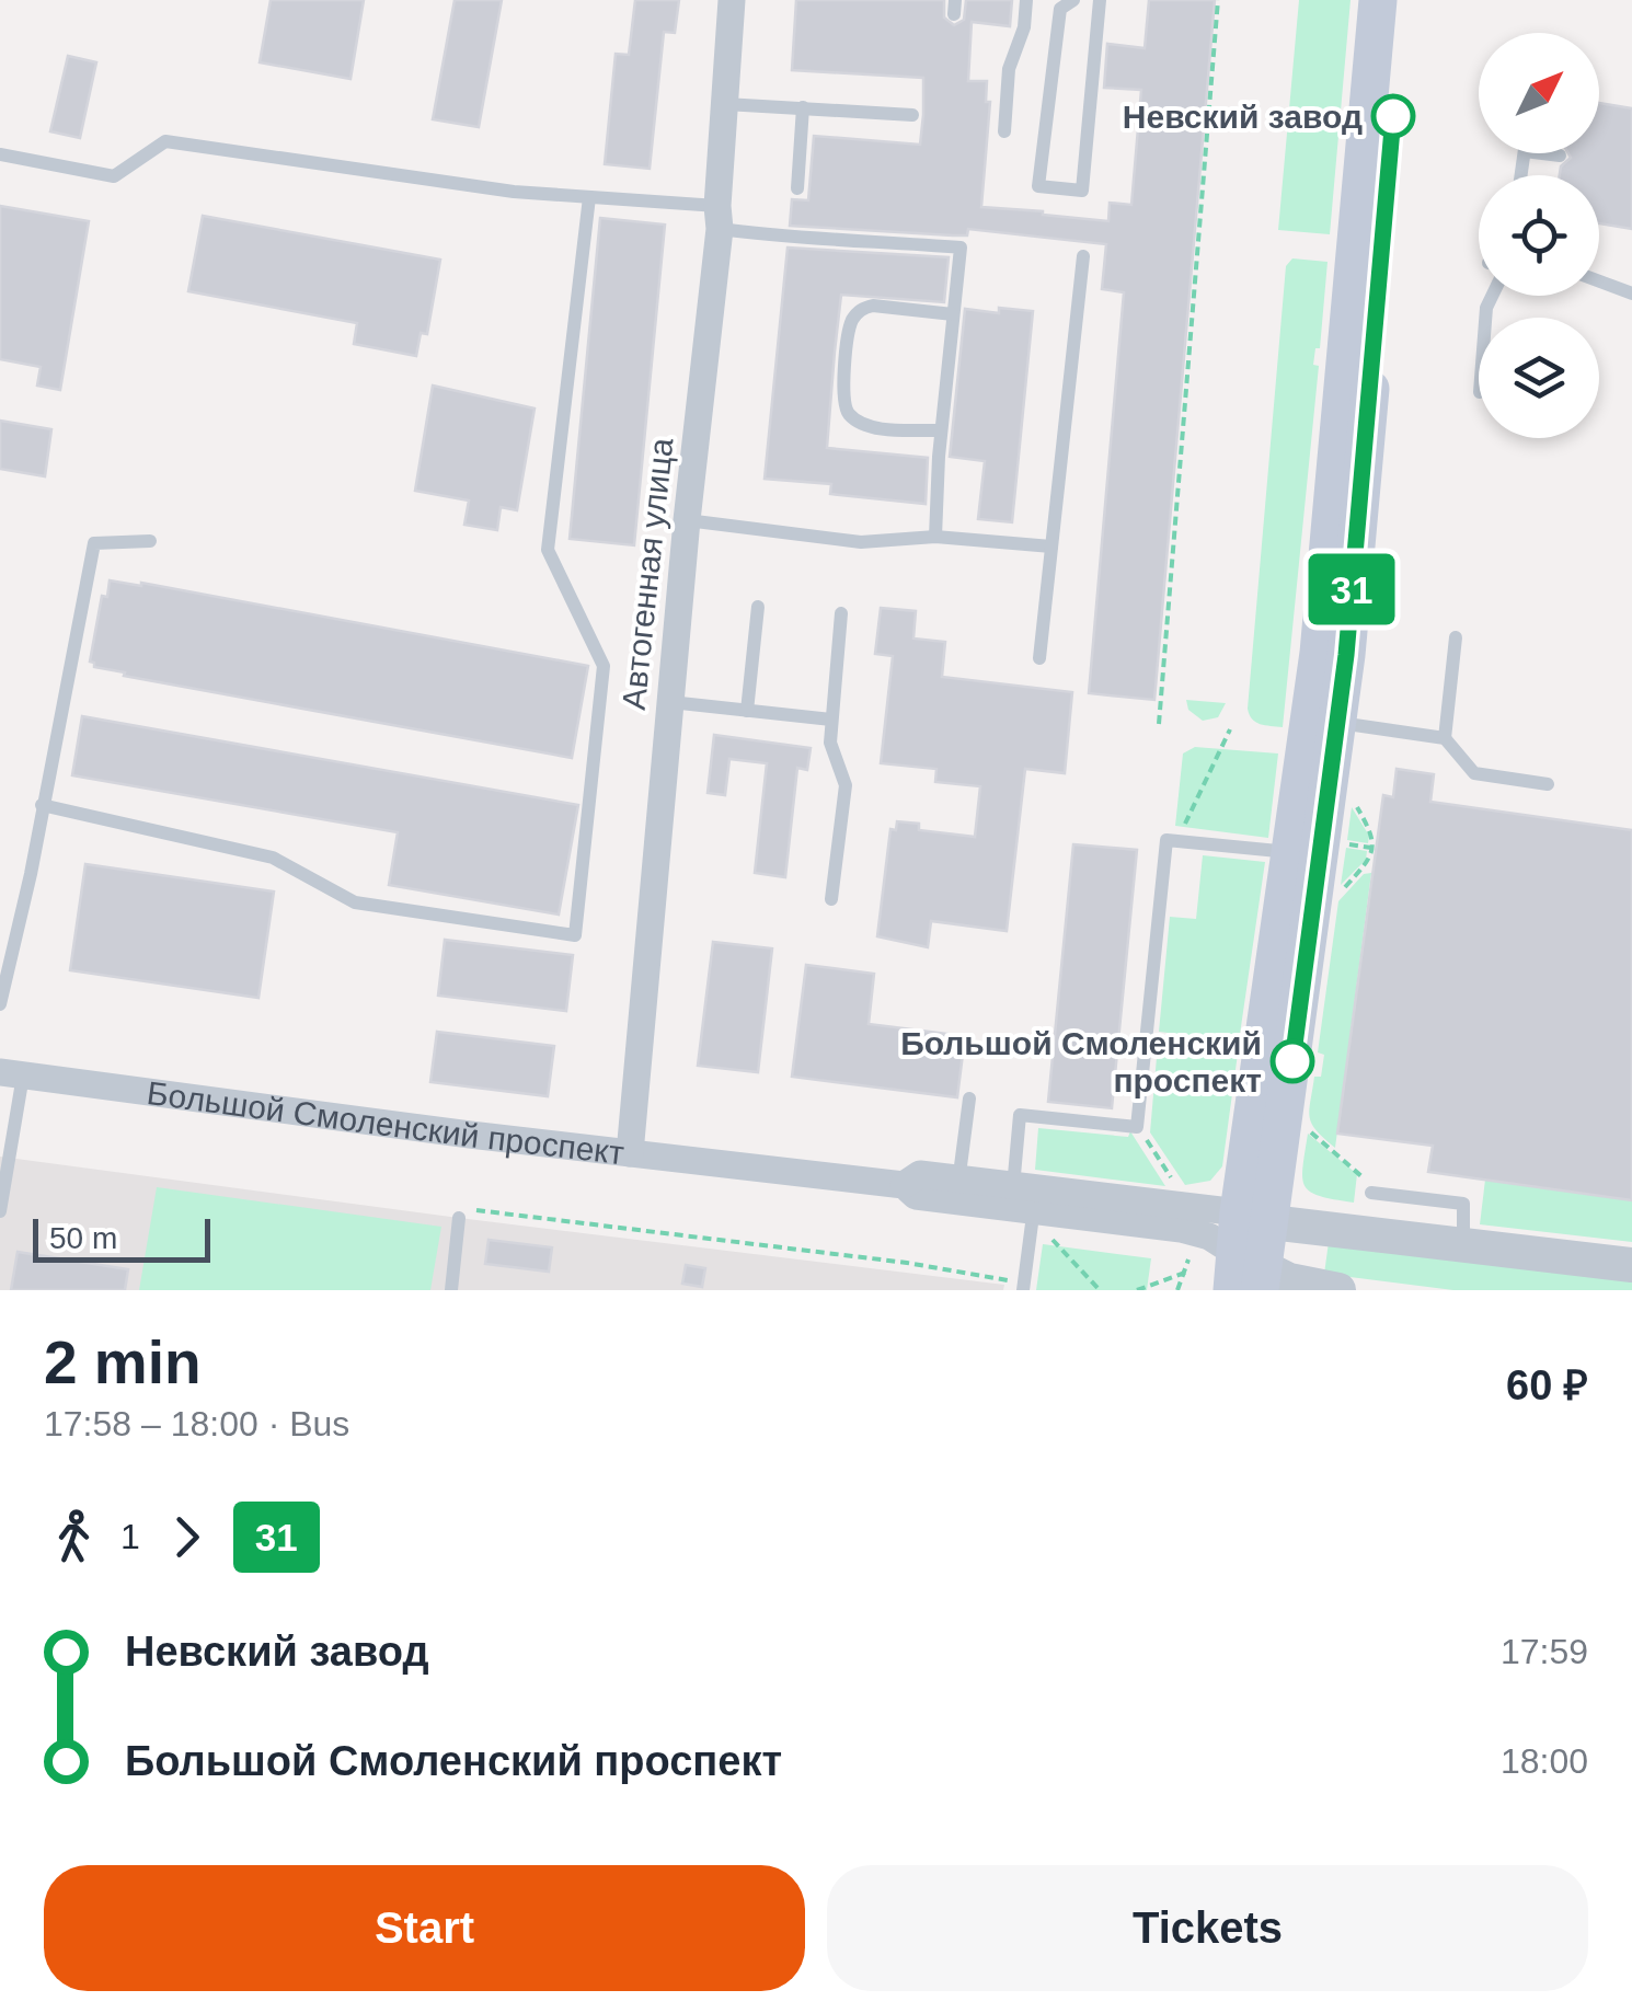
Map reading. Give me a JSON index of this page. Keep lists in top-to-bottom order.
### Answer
{
  "streets": {
    "street": ["Автогенная улица", "Большой Смоленский проспект"]
  },
  "crossings": [
    ["Автогенная улица", "Большой Смоленский проспект"]
  ],
  "places": ["Невский завод", "Большой Смоленский проспект"],
  "lines": ["bus line 31"],
  "scale_bar": "50 m",
  "north": "top right",
  "page": {
    "on_map": "31",
    "scale": "50 m",
    "heading": ["2 min", "17:58 – 18:00 · Bus", "60 ₽"],
    "legs": ["1", "31"],
    "list": [
      {
        "name": "Невский завод",
        "value": "17:59"
      },
      {
        "name": "Большой Смоленский проспект",
        "value": "18:00"
      }
    ],
    "buttons": ["Start", "Tickets"]
  }
}
